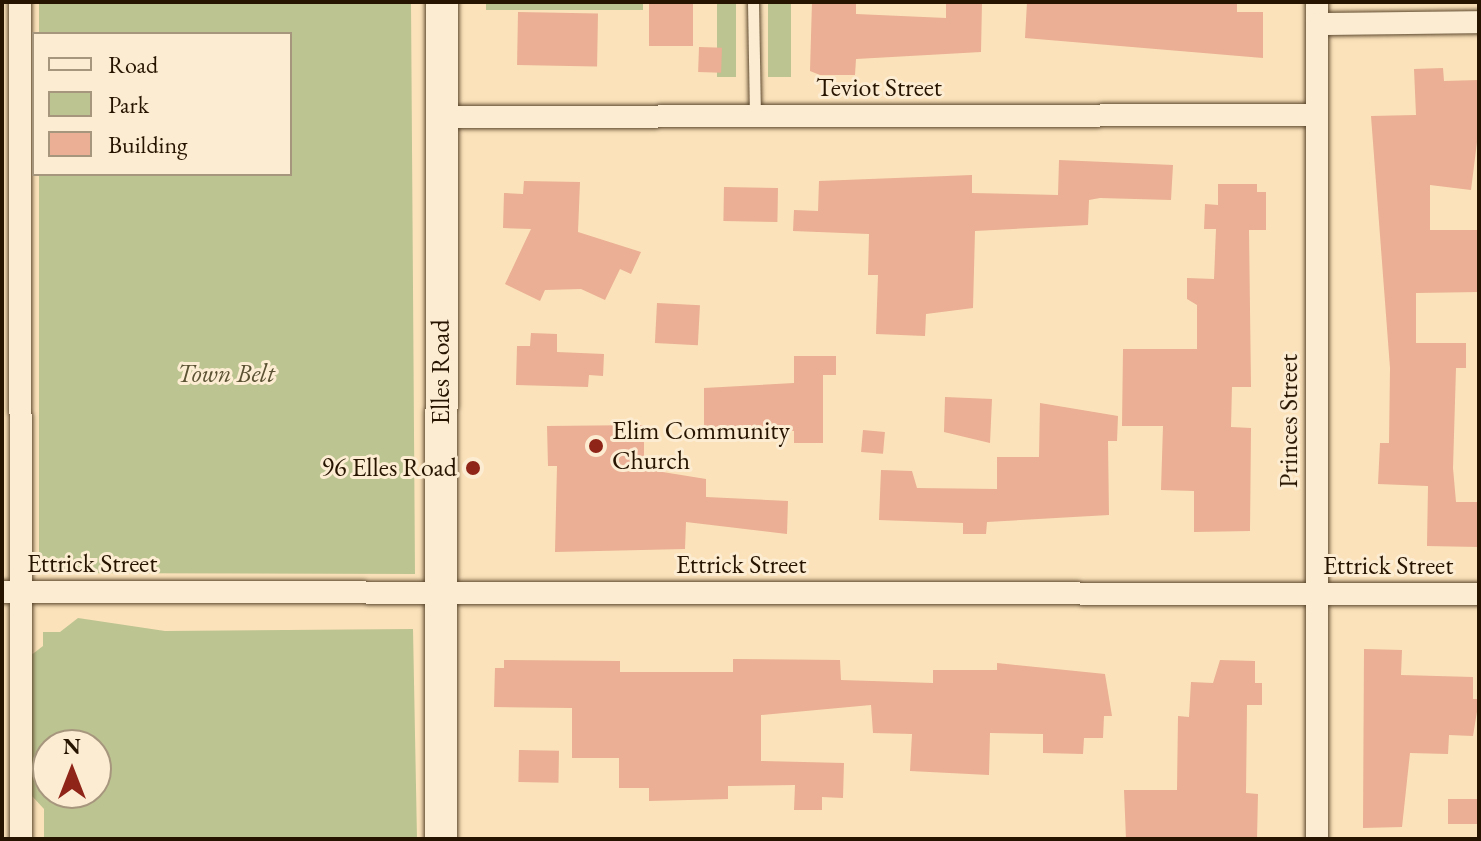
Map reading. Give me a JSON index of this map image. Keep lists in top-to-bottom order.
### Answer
{
  "streets": {
    "main road": ["Elles Road"],
    "street": ["Teviot Street", "Princes Street", "Ettrick Street"]
  },
  "crossings": [
    ["Teviot Street", "Elles Road"],
    ["Teviot Street", "Princes Street"],
    ["Elles Road", "Ettrick Street"],
    ["Princes Street", "Ettrick Street"]
  ],
  "parks": ["Town Belt"],
  "places": ["Elim Community Church", "96 Elles Road"],
  "legend": ["Road", "Park", "Building"],
  "north": "top"
}
